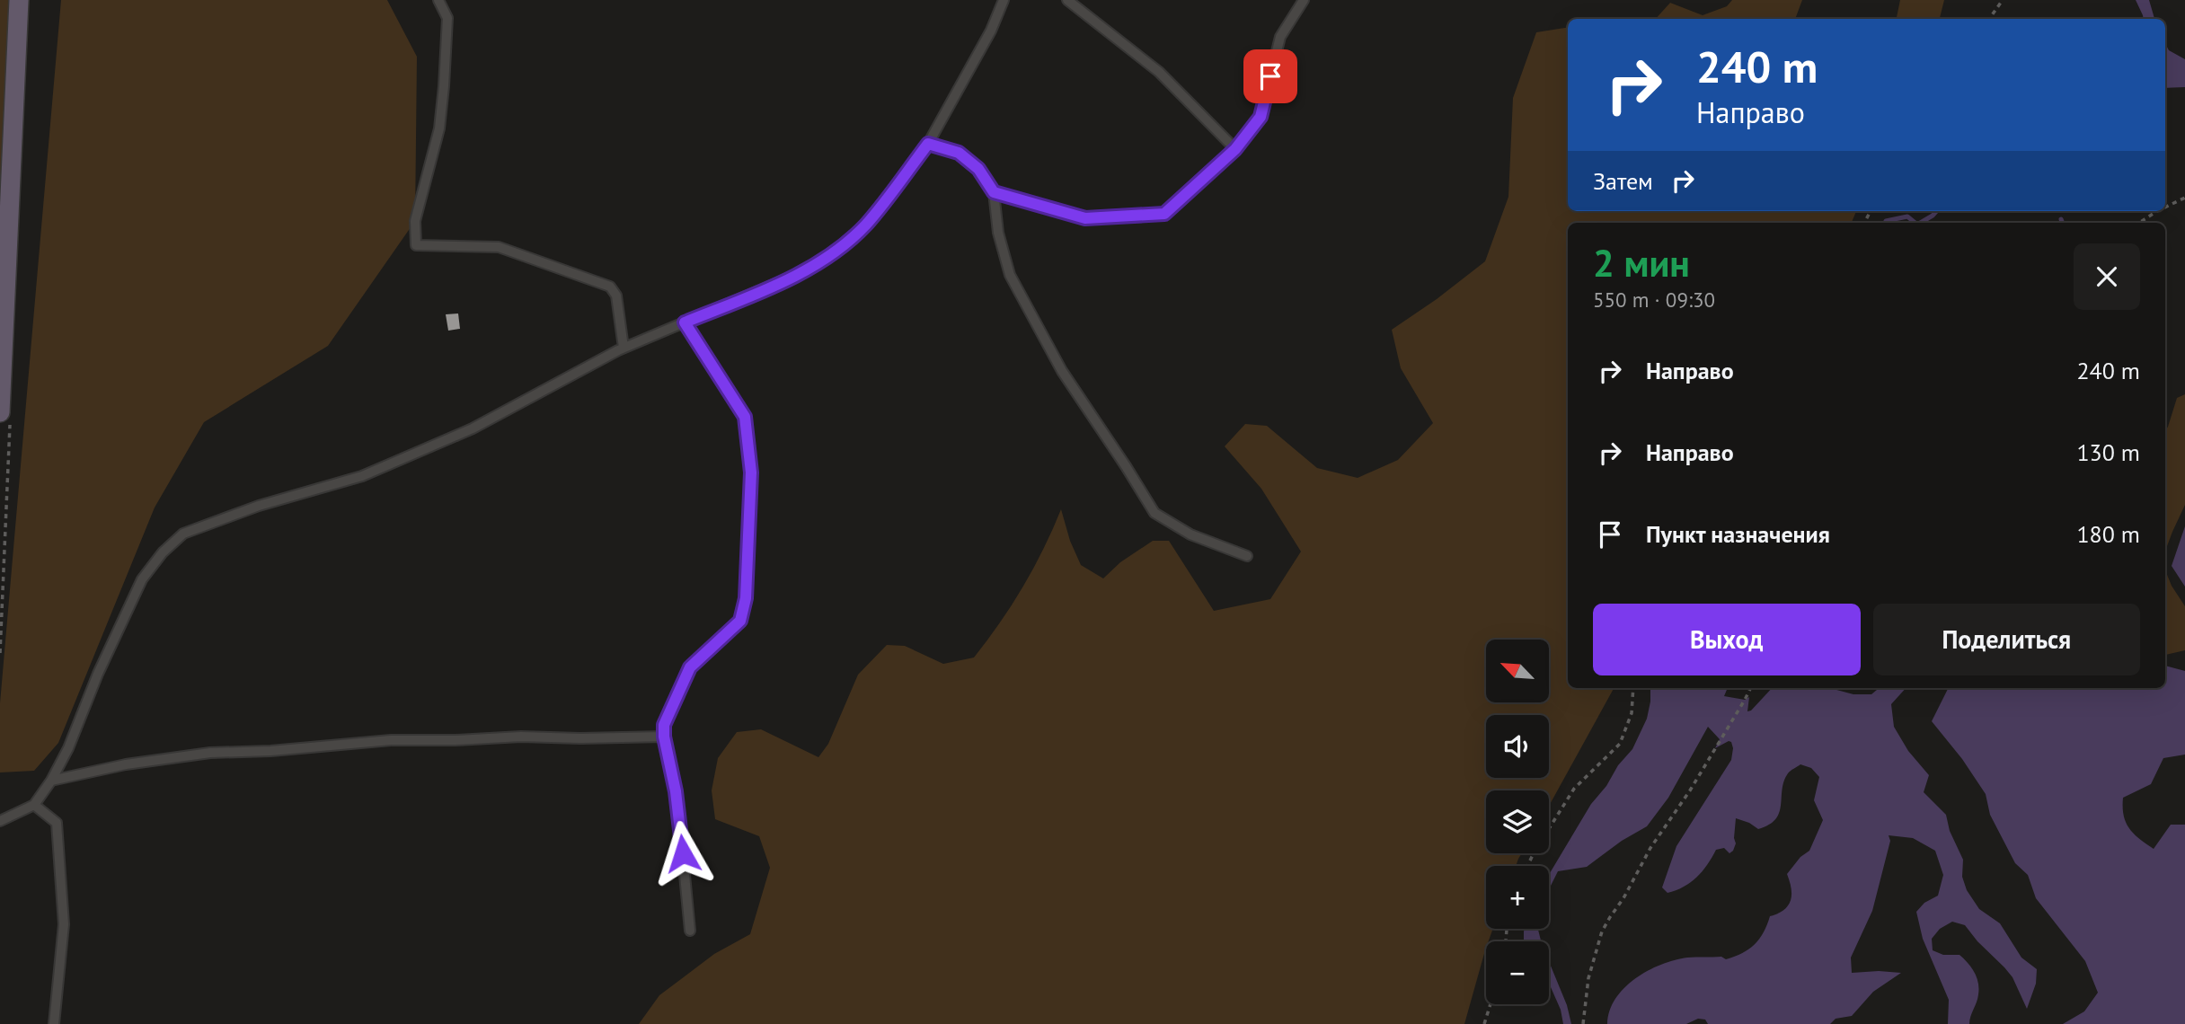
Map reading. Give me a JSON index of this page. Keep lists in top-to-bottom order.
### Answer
{
  "north": "top left",
  "page": {
    "turn": ["240 m", "Направо"],
    "then": "Затем",
    "heading": ["2 мин", "550 m · 09:30"],
    "list": [
      {
        "name": "Направо",
        "value": "240 m"
      },
      {
        "name": "Направо",
        "value": "130 m"
      },
      {
        "name": "Пункт назначения",
        "value": "180 m"
      }
    ],
    "buttons": ["Выход", "Поделиться"],
    "map_buttons": ["+", "−"]
  }
}
